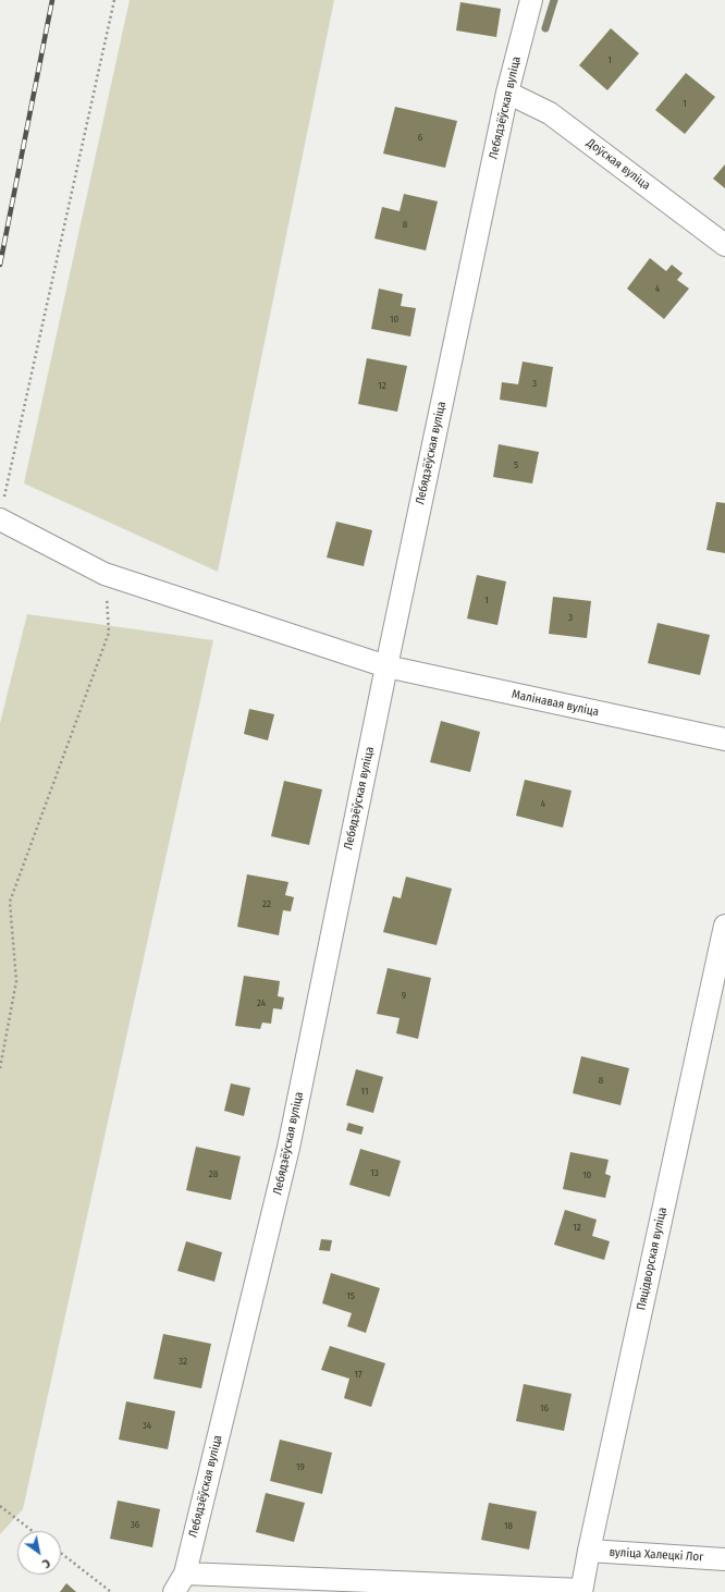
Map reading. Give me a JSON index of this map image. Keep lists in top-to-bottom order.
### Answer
{
  "streets": {
    "street": [
      "Лебядзёўская вуліца",
      "Доўская вуліца",
      "Малінавая вуліца",
      "Пяцідворская вуліца",
      "вуліца Халецкі Лог"
    ]
  },
  "crossings": [
    ["Лебядзёўская вуліца", "Доўская вуліца"],
    ["Лебядзёўская вуліца", "Малінавая вуліца"],
    ["Пяцідворская вуліца", "вуліца Халецкі Лог"]
  ],
  "house_numbers": [
    "1",
    "1",
    "6",
    "8",
    "4",
    "10",
    "3",
    "12",
    "5",
    "1",
    "3",
    "4",
    "22",
    "9",
    "24",
    "8",
    "11",
    "13",
    "28",
    "10",
    "12",
    "15",
    "32",
    "17",
    "16",
    "34",
    "19",
    "36",
    "18"
  ],
  "north": "bottom right"
}
